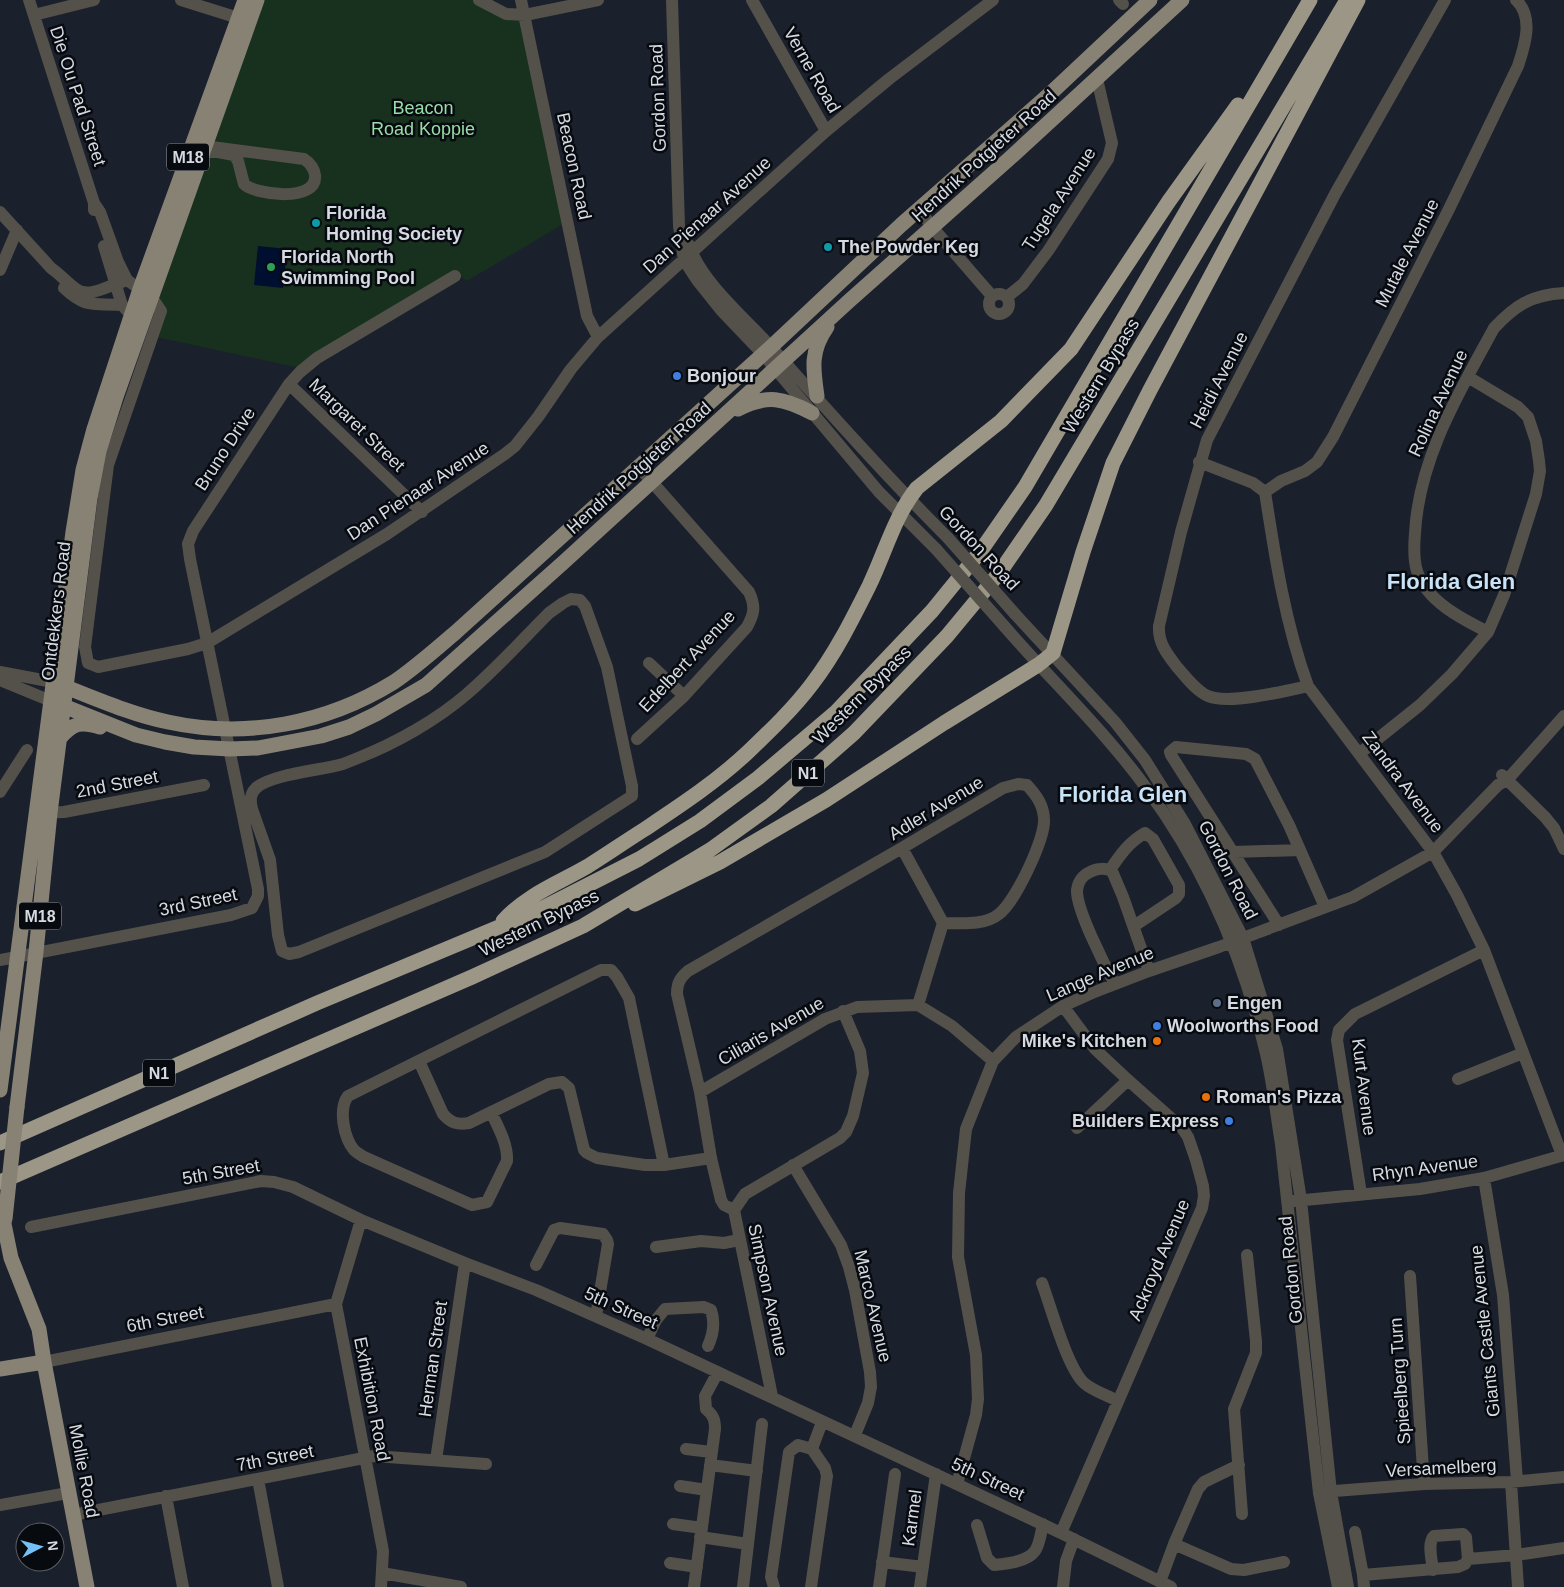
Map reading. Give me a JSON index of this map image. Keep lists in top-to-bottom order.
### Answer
{
  "streets": {
    "highway": ["Western Bypass", "N1"],
    "main road": [
      "Hendrik Potgieter Road",
      "M18",
      "Ontdekkers Road",
      "6th Street",
      "Mollie Road"
    ],
    "street": [
      "Verne Road",
      "Die Ou Pad Street",
      "Gordon Road",
      "Beacon Road",
      "Tugela Avenue",
      "Dan Pienaar Avenue",
      "Mutale Avenue",
      "Heidi Avenue",
      "Rolina Avenue",
      "Margaret Street",
      "Bruno Drive",
      "Edelbert Avenue",
      "Zandra Avenue",
      "2nd Street",
      "Adler Avenue",
      "3rd Street",
      "Lange Avenue",
      "Ciliaris Avenue",
      "Kurt Avenue",
      "Rhyn Avenue",
      "5th Street",
      "Ackroyd Avenue",
      "Simpson Avenue",
      "Marco Avenue",
      "Giants Castle Avenue",
      "Herman Street",
      "Spieelberg Turn",
      "Exhibition Road",
      "7th Street",
      "Versamelberg",
      "Karmel"
    ]
  },
  "crossings": [
    ["Verne Road", "Dan Pienaar Avenue"],
    ["Die Ou Pad Street", "Ontdekkers Road"],
    ["Gordon Road", "Hendrik Potgieter Road"],
    ["Gordon Road", "Dan Pienaar Avenue"],
    ["Gordon Road", "Lange Avenue"],
    ["Gordon Road", "Rhyn Avenue"],
    ["Gordon Road", "Versamelberg"],
    ["Hendrik Potgieter Road", "Tugela Avenue"],
    ["Hendrik Potgieter Road", "Bruno Drive"],
    ["Hendrik Potgieter Road", "Ontdekkers Road"],
    ["Hendrik Potgieter Road", "Edelbert Avenue"],
    ["Hendrik Potgieter Road", "3rd Street"],
    ["Beacon Road", "Dan Pienaar Avenue"],
    ["Dan Pienaar Avenue", "Margaret Street"],
    ["Dan Pienaar Avenue", "Bruno Drive"],
    ["Dan Pienaar Avenue", "Ontdekkers Road"],
    ["Mutale Avenue", "Zandra Avenue"],
    ["Heidi Avenue", "Zandra Avenue"],
    ["Margaret Street", "Bruno Drive"],
    ["Bruno Drive", "3rd Street"],
    ["Ontdekkers Road", "2nd Street"],
    ["Ontdekkers Road", "3rd Street"],
    ["Ontdekkers Road", "Mollie Road"],
    ["Zandra Avenue", "Lange Avenue"],
    ["Zandra Avenue", "Kurt Avenue"],
    ["Zandra Avenue", "Rhyn Avenue"],
    ["Adler Avenue", "Ciliaris Avenue"],
    ["Lange Avenue", "5th Street"],
    ["Lange Avenue", "Ackroyd Avenue"],
    ["Kurt Avenue", "Rhyn Avenue"],
    ["Rhyn Avenue", "Giants Castle Avenue"],
    ["5th Street", "Ackroyd Avenue"],
    ["5th Street", "Simpson Avenue"],
    ["5th Street", "Marco Avenue"],
    ["5th Street", "Herman Street"],
    ["5th Street", "Exhibition Road"],
    ["5th Street", "Karmel"],
    ["Simpson Avenue", "Marco Avenue"],
    ["6th Street", "Exhibition Road"],
    ["6th Street", "Mollie Road"],
    ["Giants Castle Avenue", "Versamelberg"],
    ["Herman Street", "7th Street"],
    ["Spieelberg Turn", "Versamelberg"],
    ["Exhibition Road", "7th Street"],
    ["7th Street", "Mollie Road"]
  ],
  "districts": ["Florida Glen", "Florida Glen"],
  "parks": ["Beacon Road Koppie"],
  "places": [
    "Florida Homing Society",
    "The Powder Keg",
    "Florida North Swimming Pool",
    "Bonjour",
    "Engen",
    "Woolworths Food",
    "Mike's Kitchen",
    "Roman's Pizza",
    "Builders Express"
  ],
  "north": "right"
}
